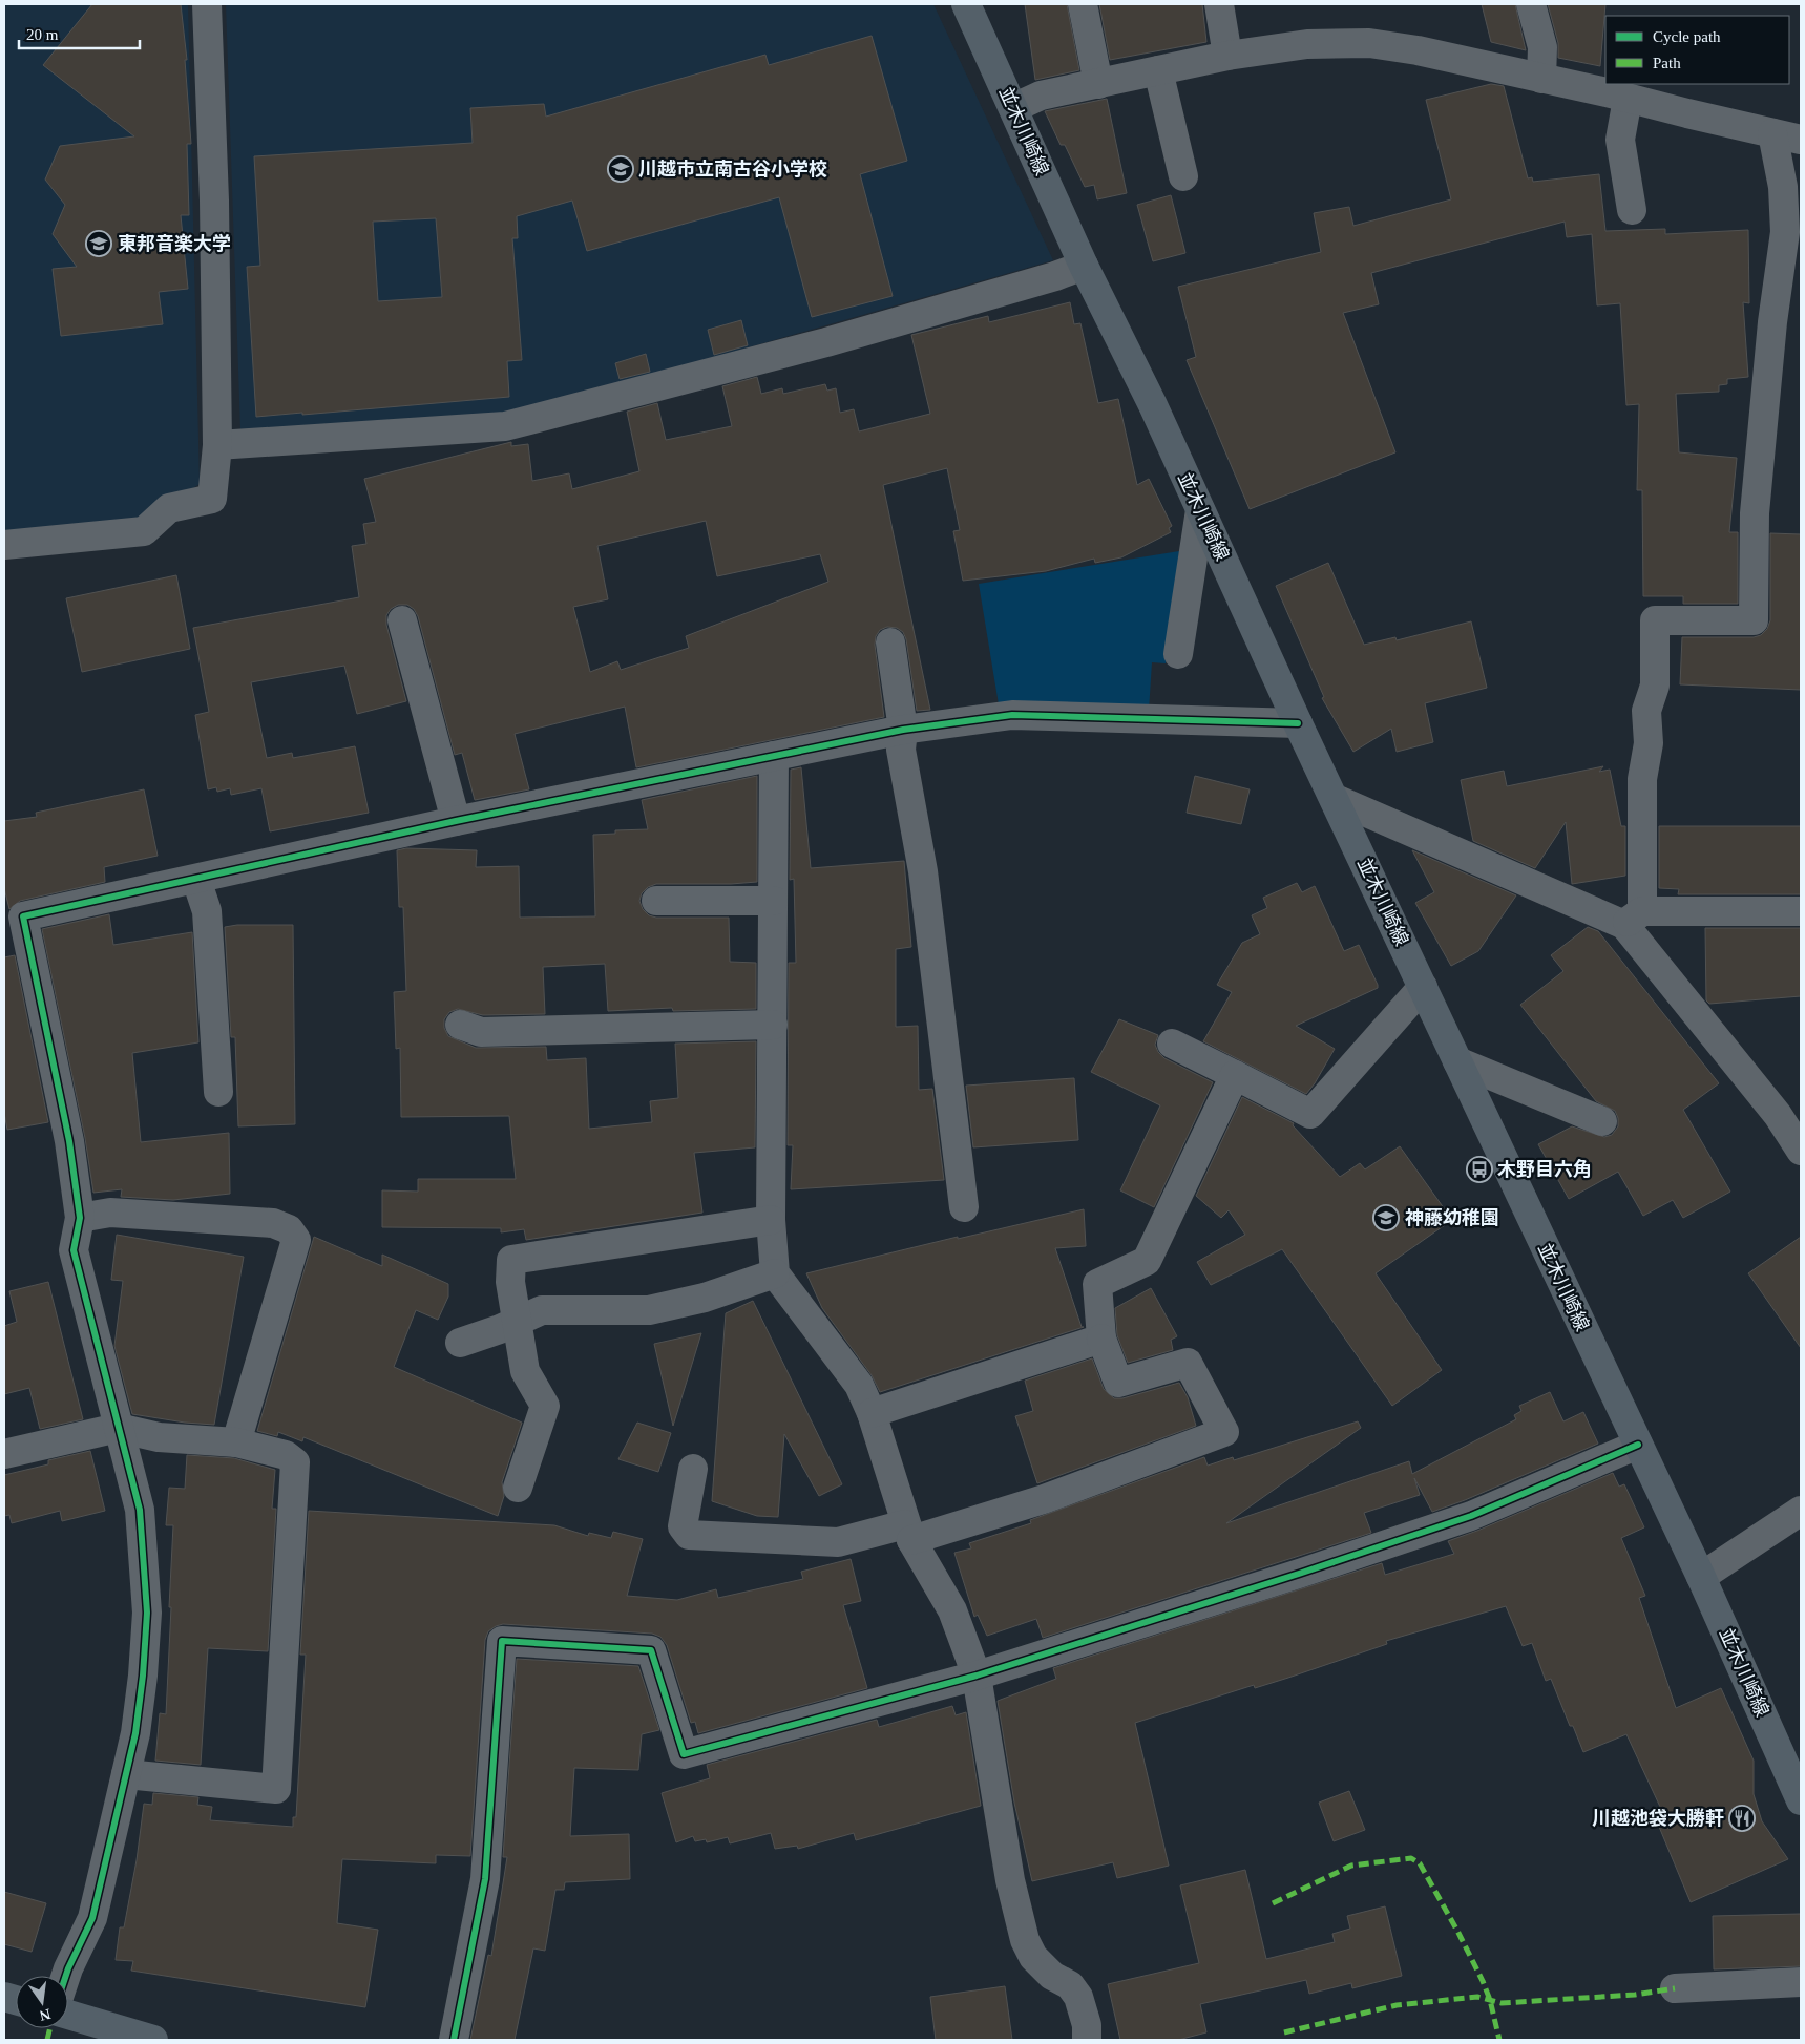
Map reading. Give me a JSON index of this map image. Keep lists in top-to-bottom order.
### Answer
{
  "streets": {
    "main road": ["並木川崎線"]
  },
  "places": {
    "school or university": ["川越市立南古谷小学校", "東邦音楽大学", "神藤幼稚園"],
    "bus stop": ["木野目六角"],
    "restaurant": ["川越池袋大勝軒"]
  },
  "legend": ["Cycle path", "Path"],
  "scale_bar": "20 m",
  "north": "bottom"
}
